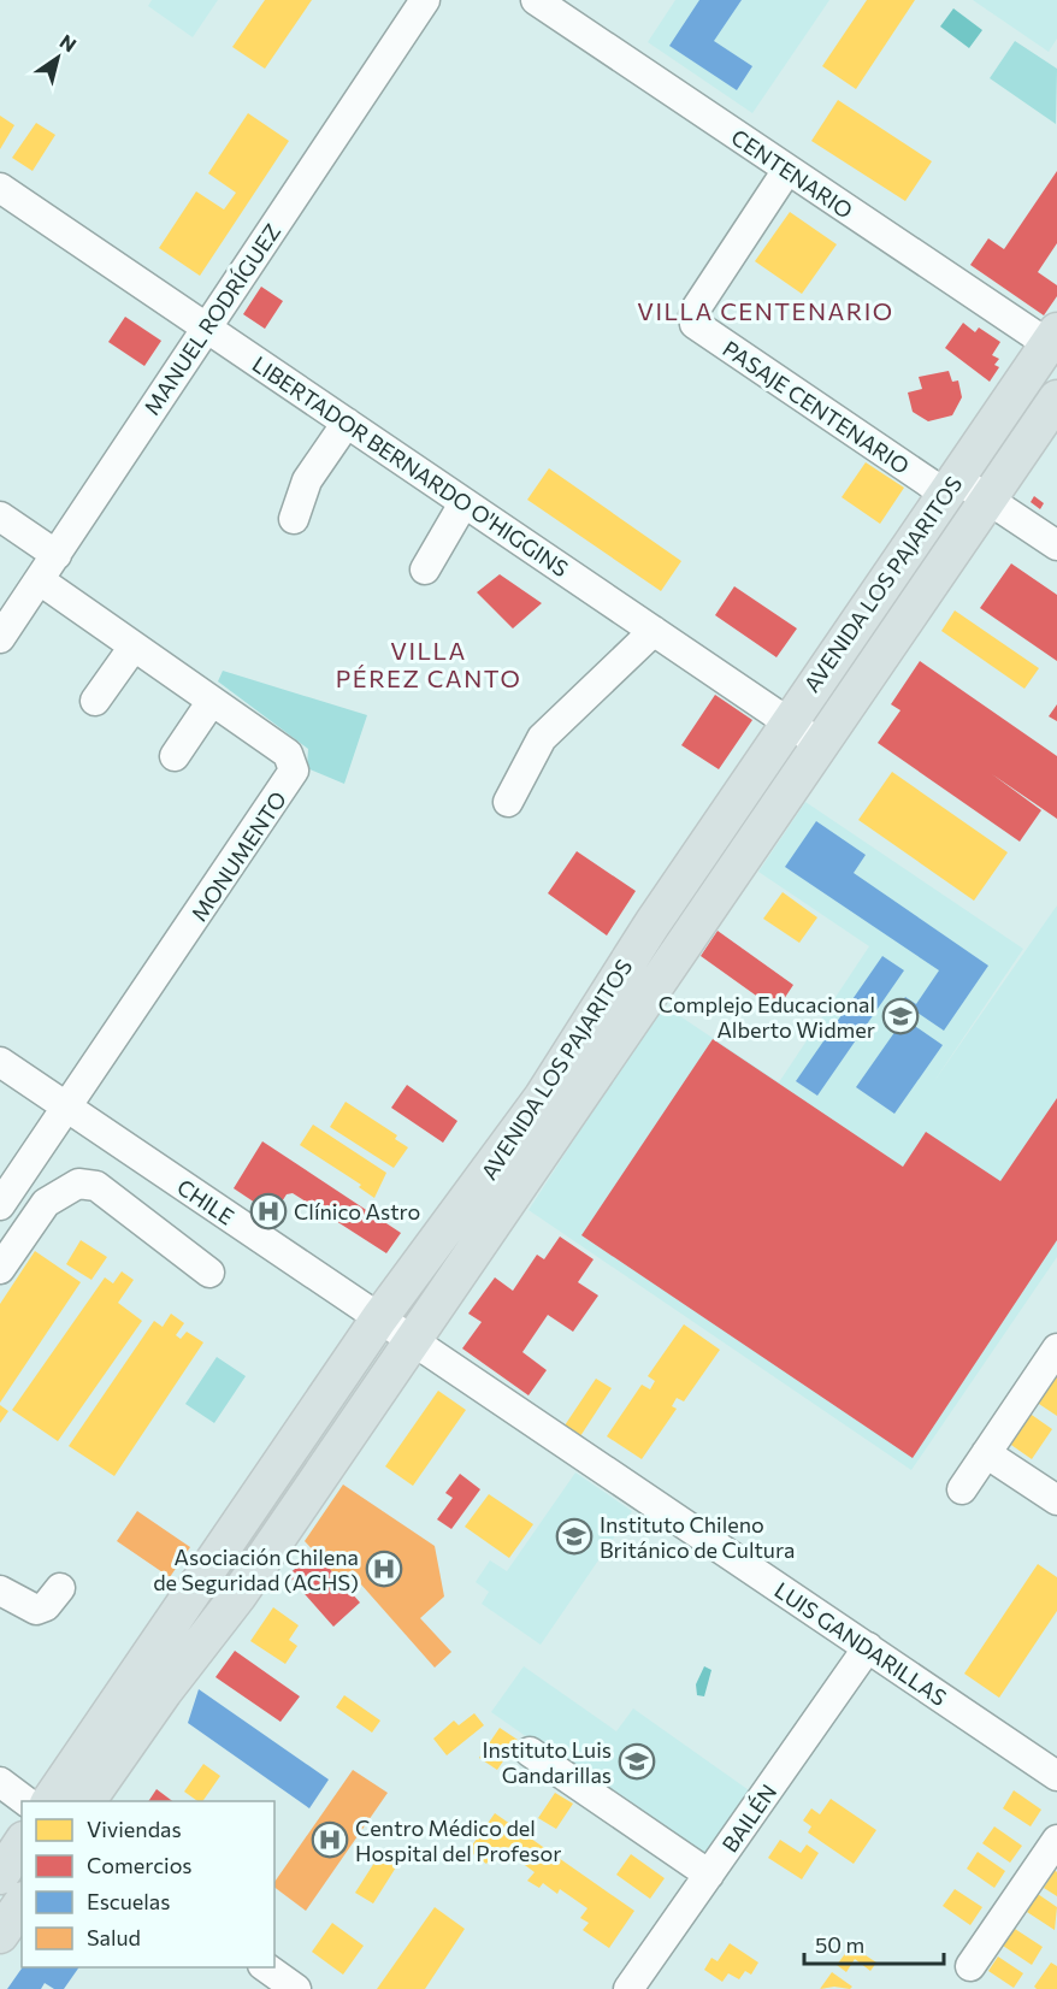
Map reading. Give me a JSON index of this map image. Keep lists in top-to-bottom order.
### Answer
{
  "streets": {
    "main road": ["AVENIDA LOS PAJARITOS"],
    "street": [
      "CENTENARIO",
      "MANUEL RODRÍGUEZ",
      "PASAJE CENTENARIO",
      "LIBERTADOR BERNARDO O'HIGGINS",
      "MONUMENTO",
      "CHILE",
      "LUIS GANDARILLAS",
      "BAILÉN"
    ]
  },
  "crossings": [
    ["CENTENARIO", "PASAJE CENTENARIO"],
    ["CENTENARIO", "AVENIDA LOS PAJARITOS"],
    ["MANUEL RODRÍGUEZ", "LIBERTADOR BERNARDO O'HIGGINS"],
    ["MANUEL RODRÍGUEZ", "MONUMENTO"],
    ["PASAJE CENTENARIO", "AVENIDA LOS PAJARITOS"],
    ["LIBERTADOR BERNARDO O'HIGGINS", "AVENIDA LOS PAJARITOS"],
    ["AVENIDA LOS PAJARITOS", "CHILE"],
    ["AVENIDA LOS PAJARITOS", "LUIS GANDARILLAS"],
    ["MONUMENTO", "CHILE"],
    ["CHILE", "LUIS GANDARILLAS"],
    ["LUIS GANDARILLAS", "BAILÉN"]
  ],
  "districts": ["VILLA CENTENARIO", "VILLA PÉREZ CANTO"],
  "places": {
    "school or university": ["Complejo Educacional Alberto Widmer", "Instituto Chileno Británico de Cultura", "Instituto Luis Gandarillas"],
    "hospital": ["Clínico Astro", "Asociación Chilena de Seguridad (ACHS)", "Centro Médico del Hospital del Profesor"]
  },
  "legend": [
    "Viviendas",
    "Comercios",
    "Escuelas",
    "Salud"
  ],
  "scale_bar": "50 m",
  "north": "top right"
}
